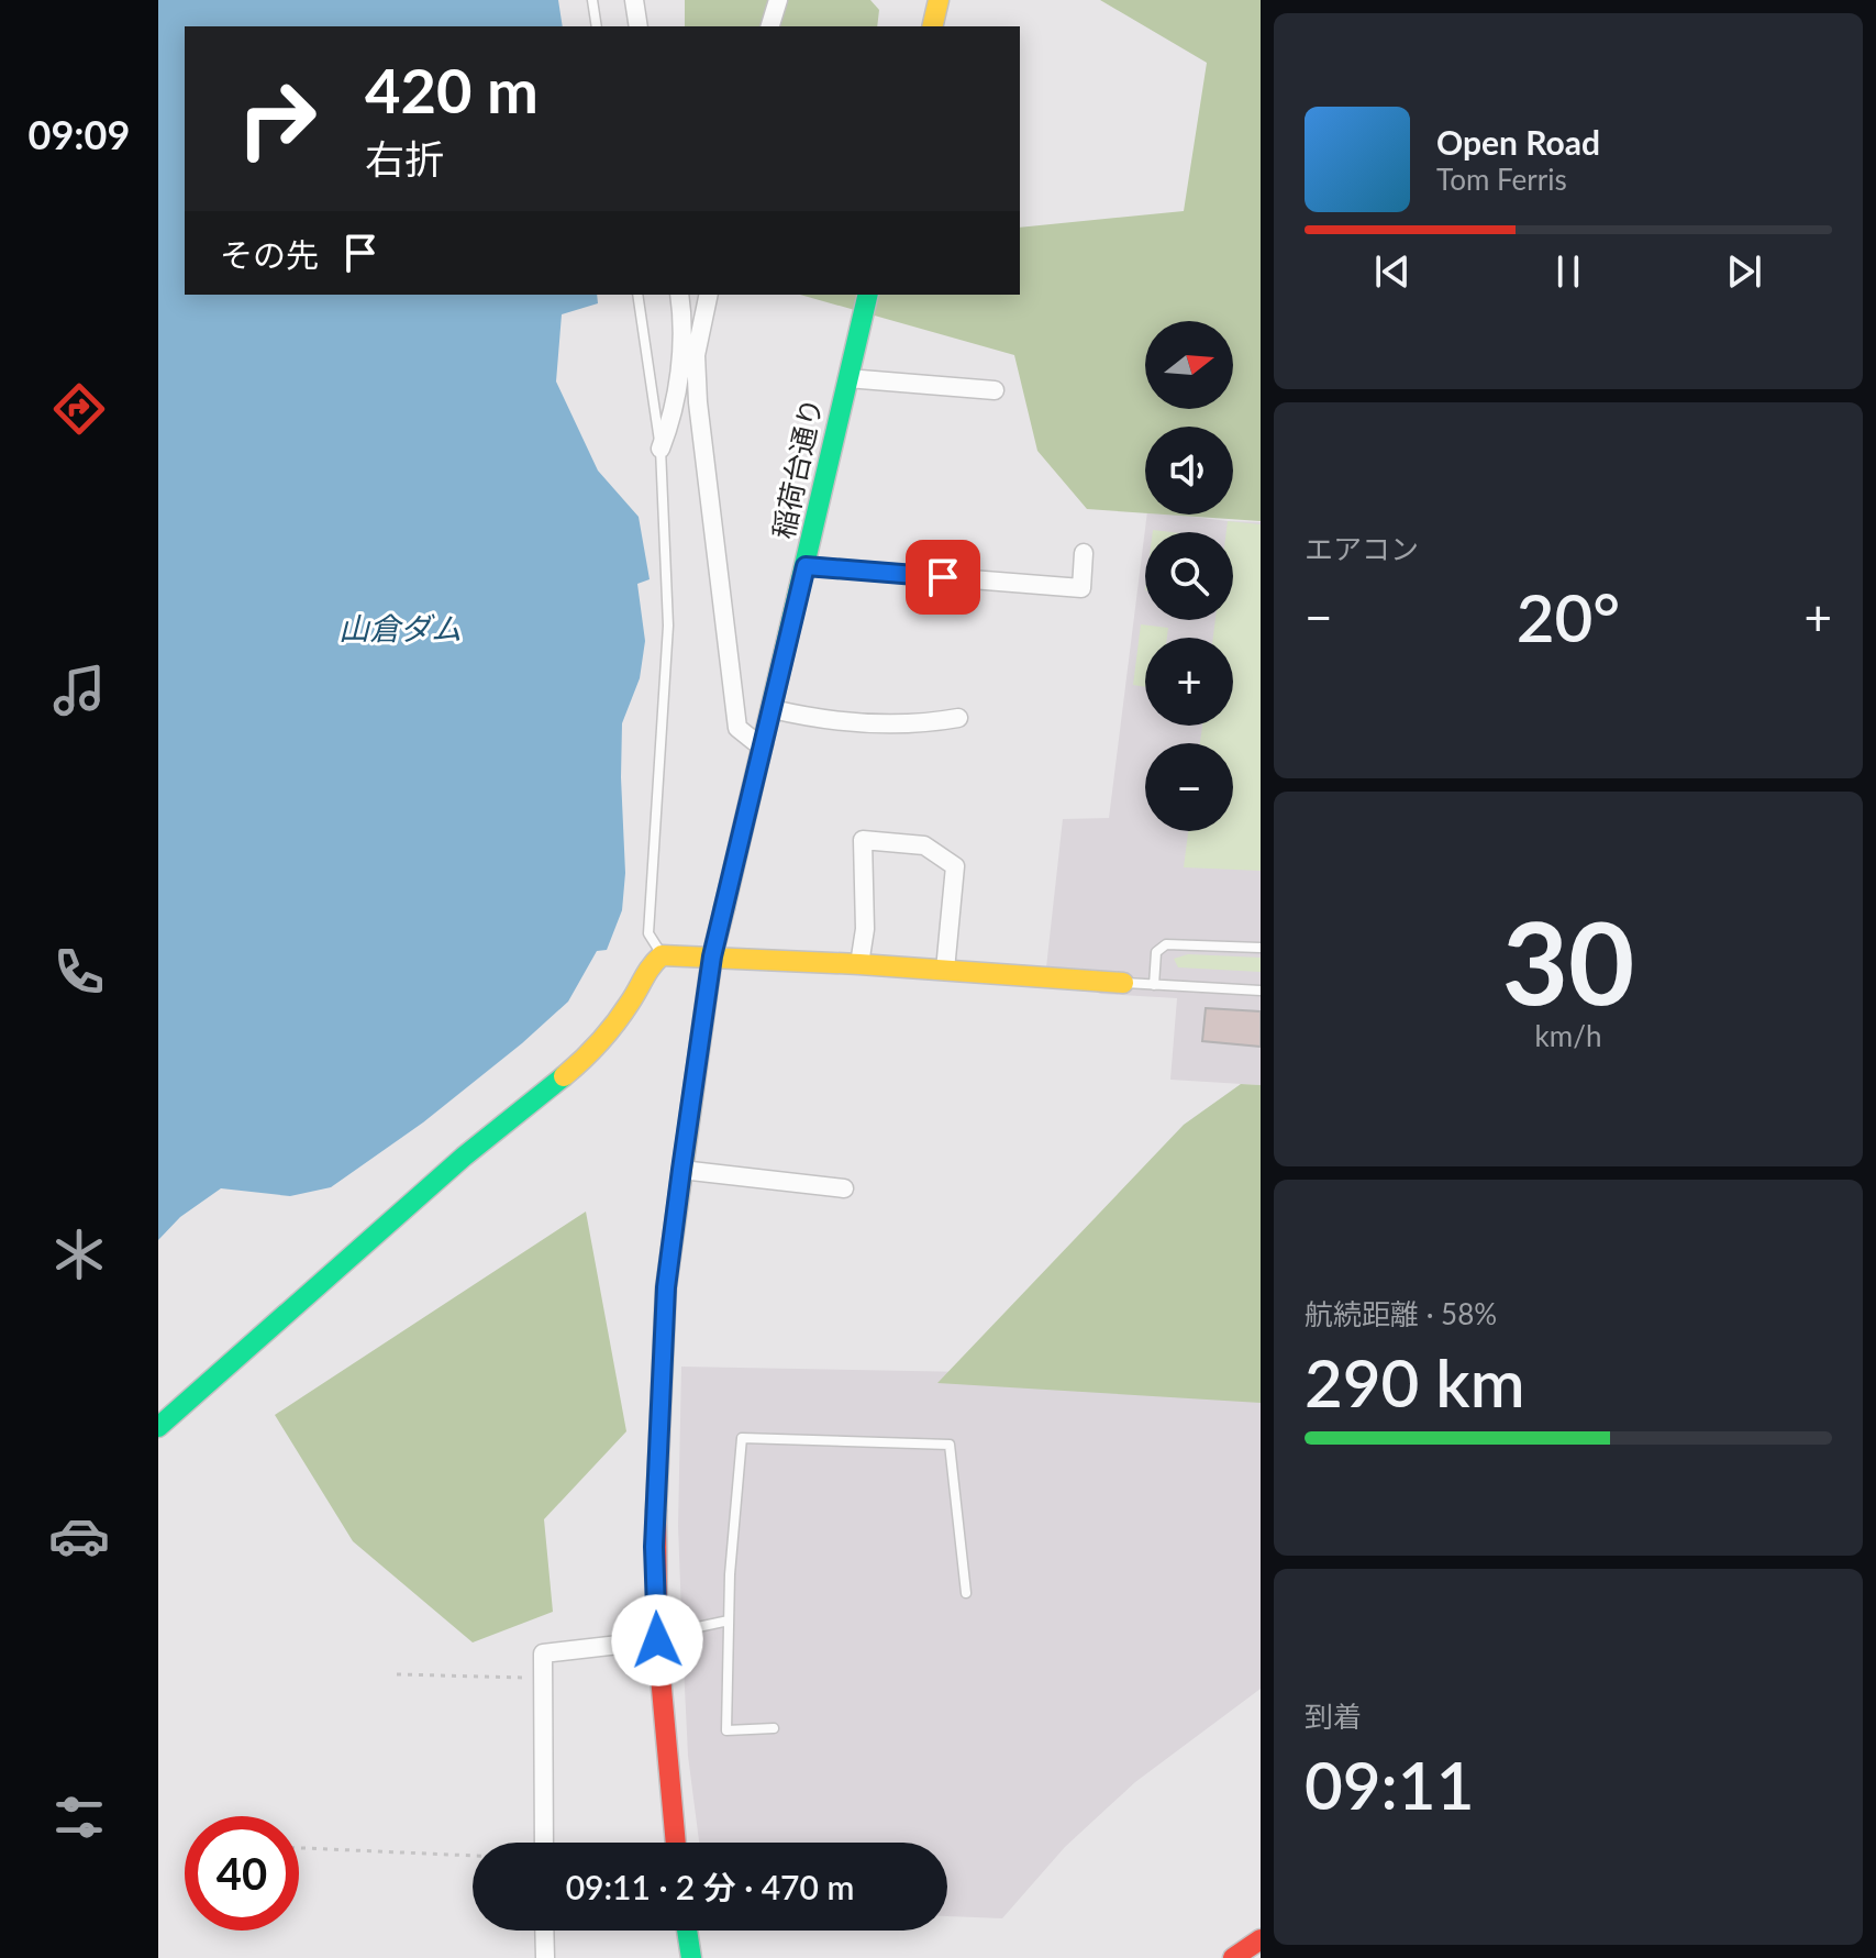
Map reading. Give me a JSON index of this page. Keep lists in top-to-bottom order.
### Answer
{
  "streets": {
    "street": ["稲荷台通り"]
  },
  "water": ["山倉ダム"],
  "north": "right",
  "page": {
    "tabs": "09:09",
    "turn": ["420 m", "右折"],
    "song": ["Open Road", "Tom Ferris"],
    "then": "その先",
    "map_buttons": ["+", "−"],
    "tile": [
      "エアコン",
      ["30", "km/h"],
      ["航続距離 · 58%", "290 km"],
      ["到着", "09:11"]
    ],
    "heat": ["−", "20°", "+"],
    "limit": "40",
    "trip": "09:11 · 2 分 · 470 m"
  }
}
